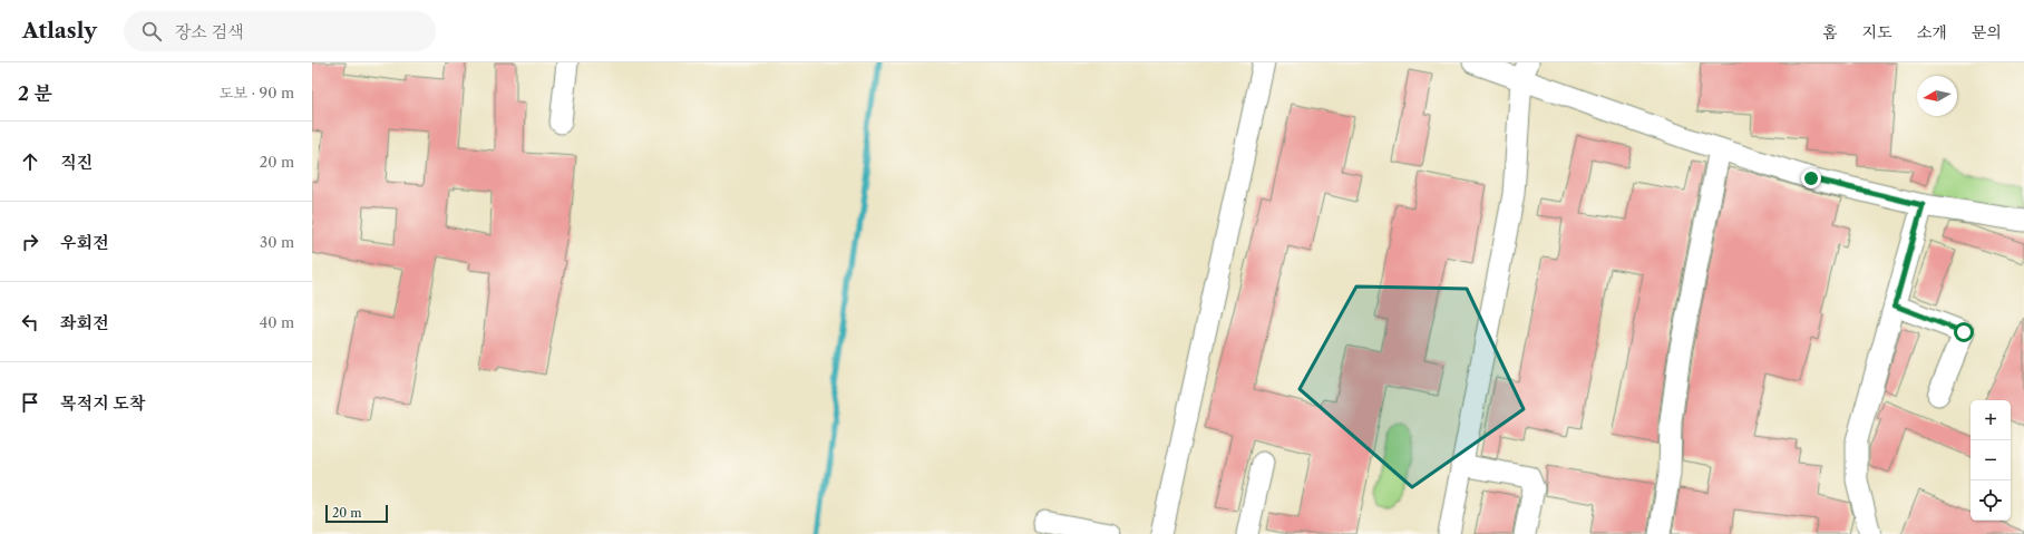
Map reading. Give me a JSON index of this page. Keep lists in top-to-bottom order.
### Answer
{
  "scale_bar": "20 m",
  "north": "left",
  "page": {
    "header": "Atlasly",
    "search": "장소 검색",
    "nav": [
      "홈",
      "지도",
      "소개",
      "문의"
    ],
    "heading": ["2 분", "도보 · 90 m"],
    "list": [
      ["직진", "20 m"],
      ["우회전", "30 m"],
      ["좌회전", "40 m"],
      "목적지 도착"
    ],
    "map_buttons": ["+", "−"],
    "scale": "20 m"
  }
}
